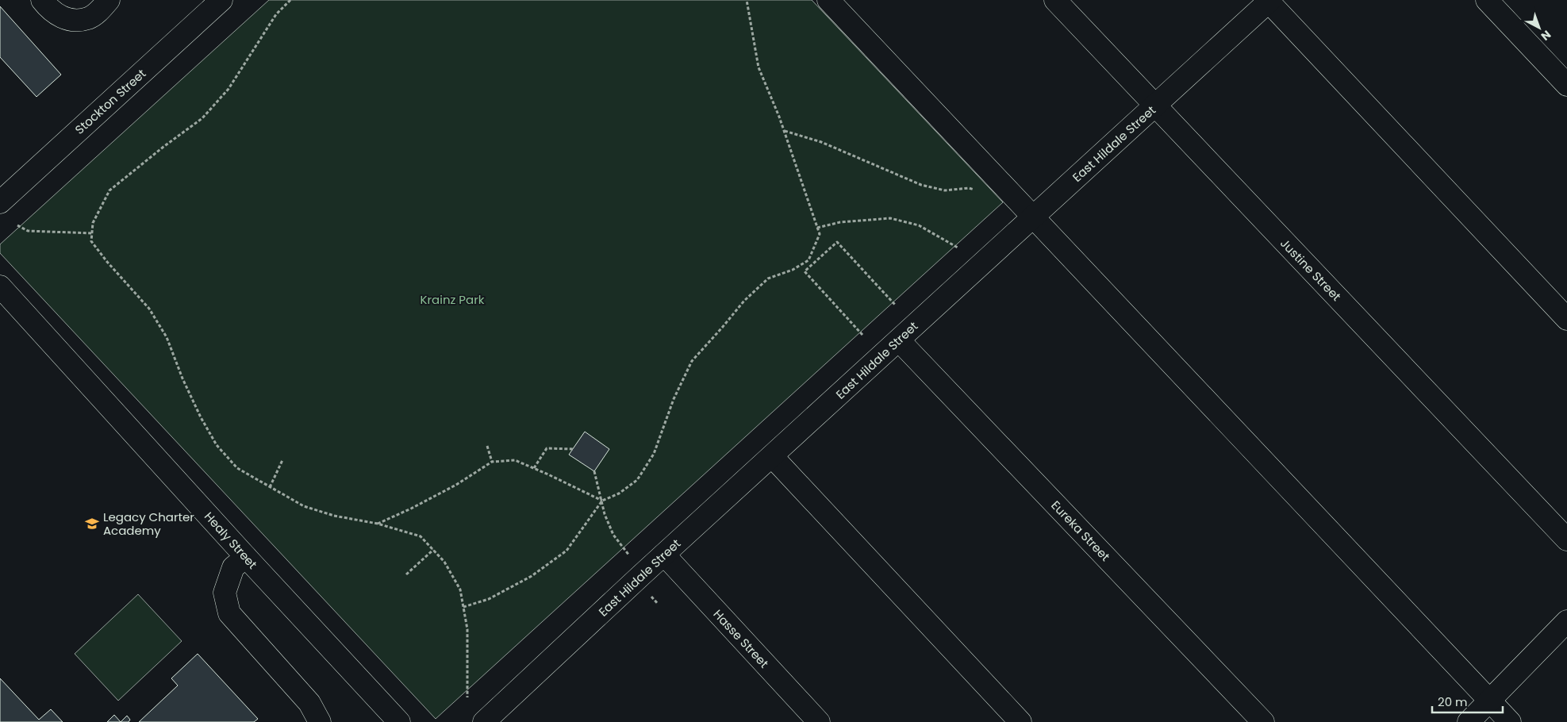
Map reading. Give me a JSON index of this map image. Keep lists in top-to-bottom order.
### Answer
{
  "streets": {
    "street": [
      "Stockton Street",
      "East Hildale Street",
      "Justine Street",
      "Eureka Street",
      "Healy Street",
      "Hasse Street"
    ]
  },
  "crossings": [
    ["East Hildale Street", "Justine Street"],
    ["East Hildale Street", "Eureka Street"],
    ["East Hildale Street", "Hasse Street"]
  ],
  "parks": ["Krainz Park"],
  "places": {
    "school or university": ["Legacy Charter Academy"]
  },
  "scale_bar": "20 m",
  "north": "bottom right"
}
